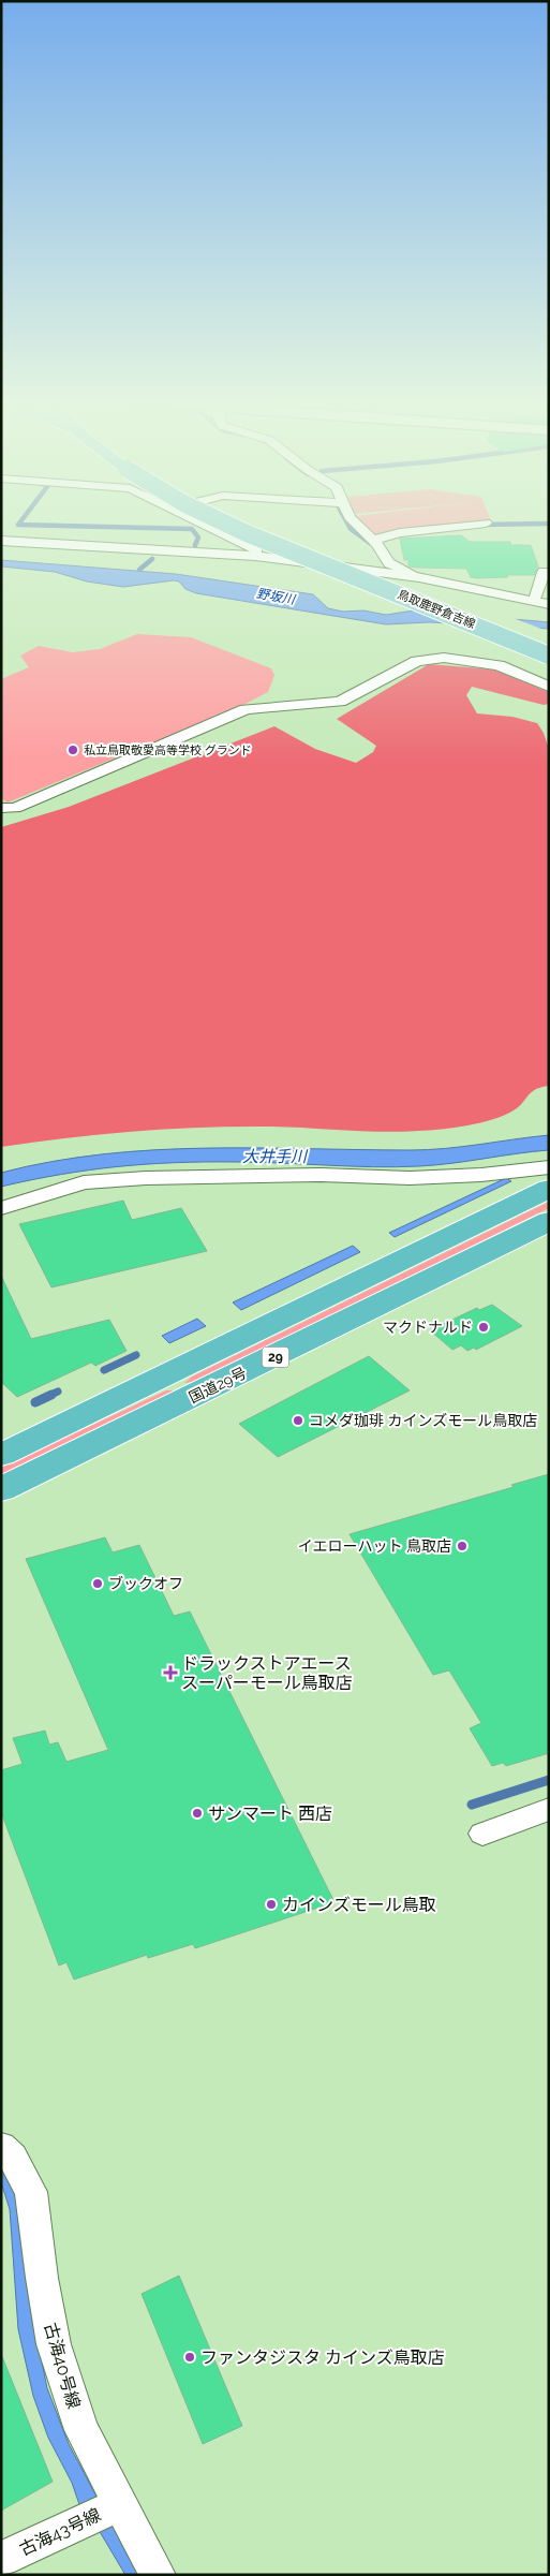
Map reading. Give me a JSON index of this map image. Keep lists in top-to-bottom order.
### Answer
{
  "streets": {
    "highway": ["29", "国道29号"],
    "main road": ["鳥取鹿野倉吉線"],
    "street": ["古海40号線", "古海43号線"]
  },
  "crossings": [
    ["古海40号線", "古海43号線"]
  ],
  "water": ["野坂川", "大井手川"],
  "places": {
    "other": [
      "私立鳥取敬愛高等学校 グランド",
      "マクドナルド",
      "コメダ珈琲 カインズモール鳥取店",
      "イエローハット 鳥取店",
      "ブックオフ",
      "サンマート 西店",
      "カインズモール鳥取",
      "ファンタジスタ カインズ鳥取店"
    ],
    "health": ["ドラックストアエース スーパーモール鳥取店"]
  }
}
